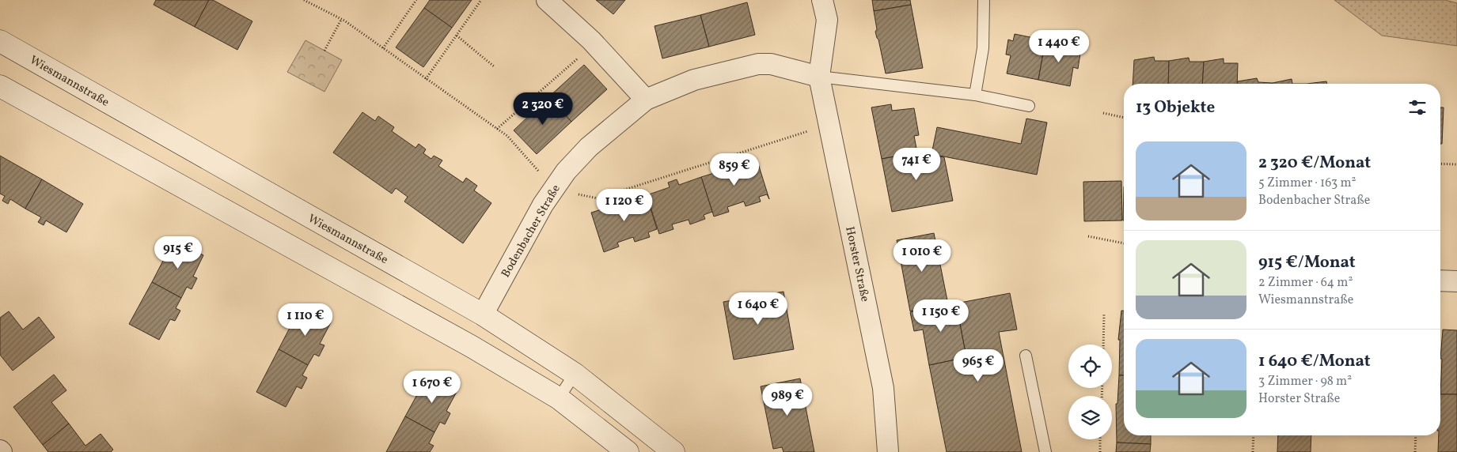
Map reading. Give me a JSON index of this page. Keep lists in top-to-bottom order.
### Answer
{
  "streets": {
    "main road": ["Wiesmannstraße"],
    "street": ["Bodenbacher Straße", "Horster Straße"]
  },
  "crossings": [
    ["Wiesmannstraße", "Bodenbacher Straße"],
    ["Bodenbacher Straße", "Horster Straße"]
  ],
  "page": {
    "price": [
      "1 440 €",
      "2 320 €",
      "741 €",
      "859 €",
      "1 120 €",
      "915 €",
      "1 010 €",
      "1 640 €",
      "1 150 €",
      "1 110 €",
      "965 €",
      "1 670 €",
      "989 €"
    ],
    "heading": "13 Objekte",
    "list": [
      {
        "name": "2 320 €/Monat",
        "note": "5 Zimmer · 163 m² · Bodenbacher Straße"
      },
      {
        "name": "915 €/Monat",
        "note": "2 Zimmer · 64 m² · Wiesmannstraße"
      },
      {
        "name": "1 640 €/Monat",
        "note": "3 Zimmer · 98 m² · Horster Straße"
      }
    ]
  }
}
